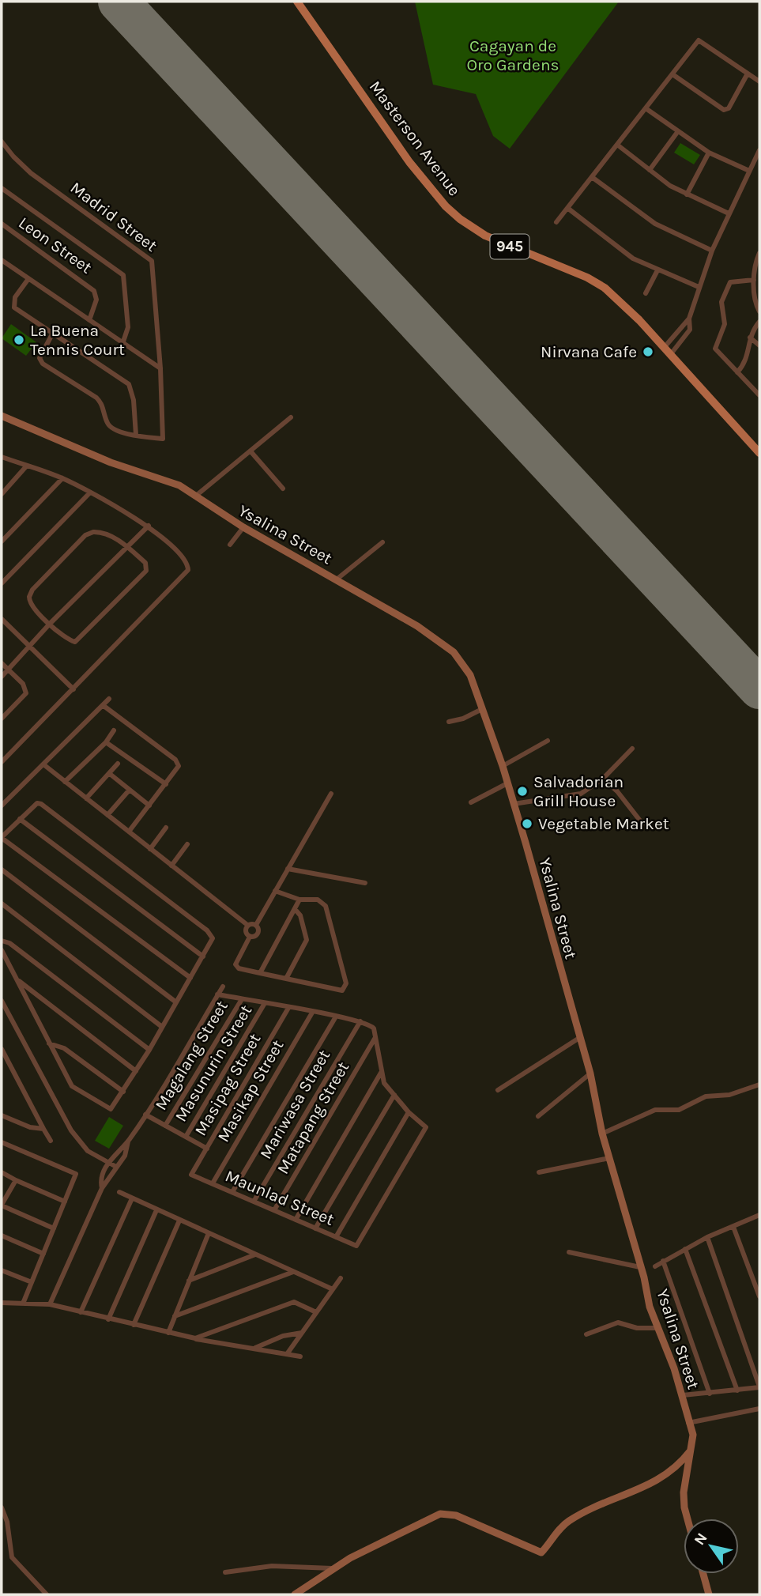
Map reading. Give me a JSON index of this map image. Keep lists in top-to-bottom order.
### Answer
{
  "streets": {
    "main road": ["Masterson Avenue", "945"],
    "street": [
      "Madrid Street",
      "Leon Street",
      "Ysalina Street",
      "Magalang Street",
      "Masunurin Street",
      "Masipag Street",
      "Masikap Street",
      "Mariwasa Street",
      "Matapang Street",
      "Maunlad Street"
    ]
  },
  "crossings": [
    ["Masipag Street", "Maunlad Street"],
    ["Masikap Street", "Maunlad Street"],
    ["Mariwasa Street", "Maunlad Street"],
    ["Matapang Street", "Maunlad Street"]
  ],
  "parks": ["Cagayan de Oro Gardens"],
  "places": [
    "La Buena Tennis Court",
    "Nirvana Cafe",
    "Salvadorian Grill House",
    "Vegetable Market"
  ],
  "north": "top left"
}
